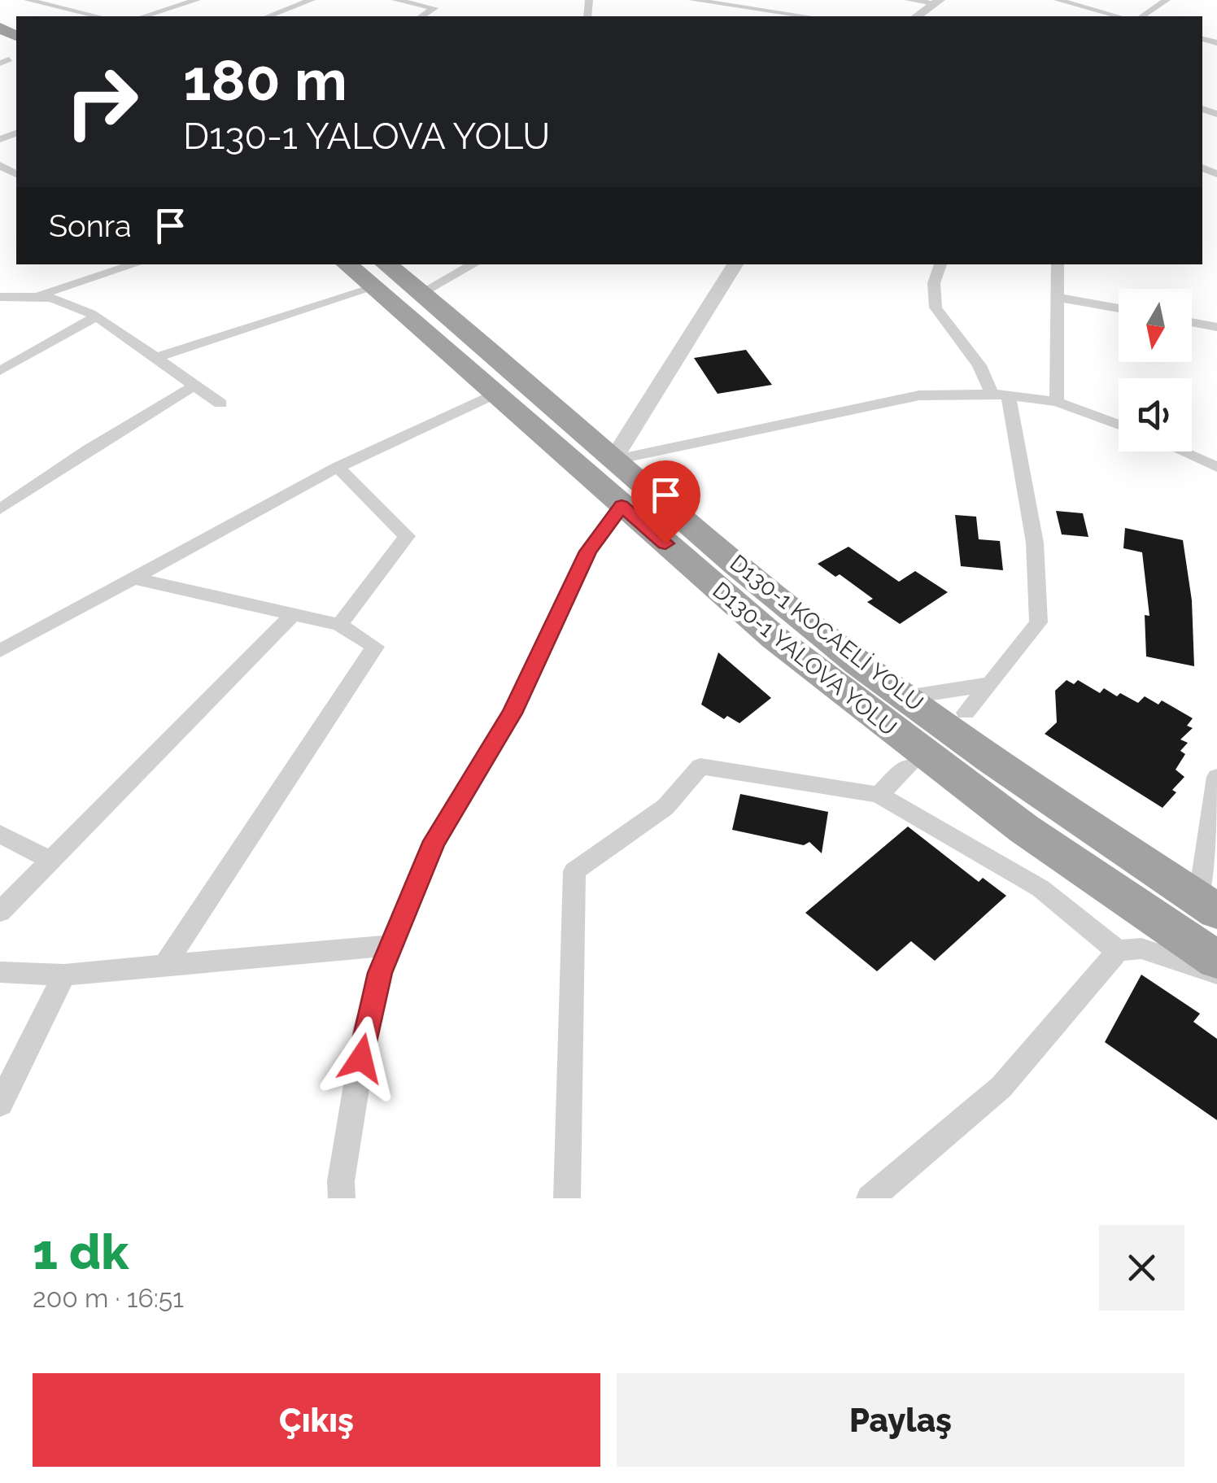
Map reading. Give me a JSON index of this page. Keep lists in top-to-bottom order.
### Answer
{
  "streets": {
    "highway": ["D130-1 KOCAELİ YOLU", "D130-1 YALOVA YOLU"]
  },
  "crossings": [
    ["D130-1 KOCAELİ YOLU", "D130-1 YALOVA YOLU"]
  ],
  "north": "bottom",
  "page": {
    "turn": ["180 m", "D130-1 YALOVA YOLU"],
    "then": "Sonra",
    "heading": ["1 dk", "200 m · 16:51"],
    "buttons": ["Çıkış", "Paylaş"]
  }
}
